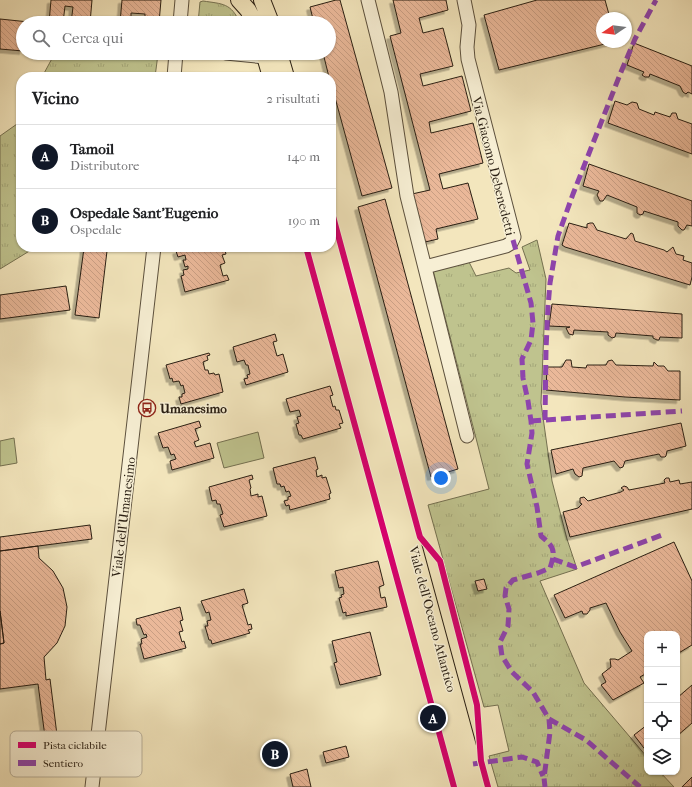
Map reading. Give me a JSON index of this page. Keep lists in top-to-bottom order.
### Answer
{
  "streets": {
    "main road": ["Viale dell'Oceano Atlantico"],
    "street": ["Via Giacomo Debenedetti", "Viale dell'Umanesimo"]
  },
  "places": {
    "bus stop": ["Umanesimo"]
  },
  "legend": ["Pista ciclabile", "Sentiero"],
  "north": "left",
  "page": {
    "search": "Cerca qui",
    "heading": ["Vicino", "2 risultati"],
    "list": [
      {
        "mark": "A",
        "name": "Tamoil",
        "note": "Distributore",
        "value": "140 m"
      },
      {
        "mark": "B",
        "name": "Ospedale Sant'Eugenio",
        "note": "Ospedale",
        "value": "190 m"
      }
    ],
    "map_buttons": ["+", "−"],
    "pins": ["A", "B"]
  }
}
